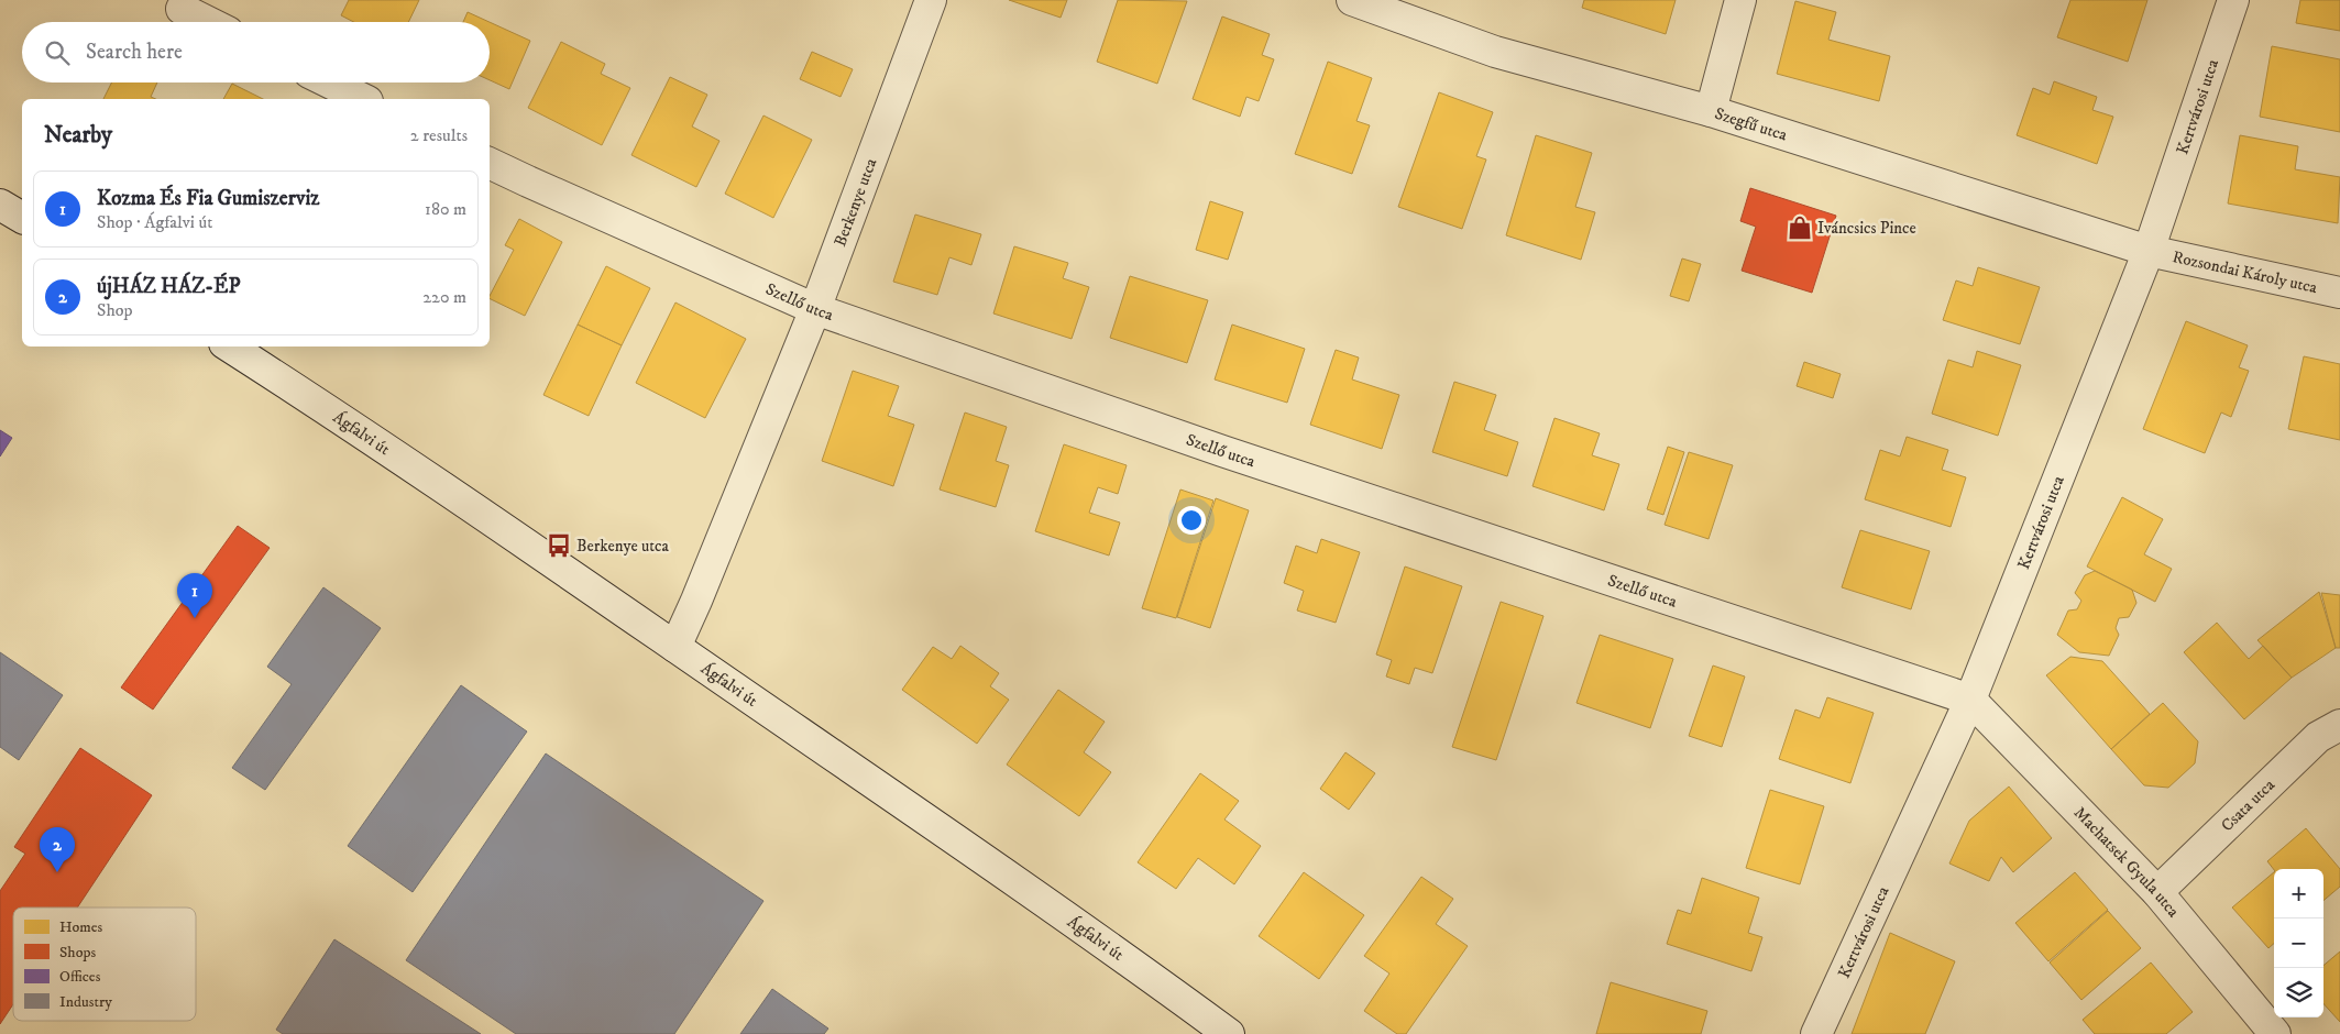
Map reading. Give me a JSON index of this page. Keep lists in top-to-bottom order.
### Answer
{
  "streets": {
    "street": [
      "Kertvárosi utca",
      "Szegfű utca",
      "Berkenye utca",
      "Rozsondai Károly utca",
      "Szellő utca",
      "Ágfalvi út",
      "Csata utca",
      "Machatsek Gyula utca"
    ]
  },
  "crossings": [
    ["Kertvárosi utca", "Szegfű utca"],
    ["Kertvárosi utca", "Rozsondai Károly utca"],
    ["Kertvárosi utca", "Szellő utca"],
    ["Kertvárosi utca", "Machatsek Gyula utca"],
    ["Szegfű utca", "Rozsondai Károly utca"],
    ["Berkenye utca", "Szellő utca"],
    ["Berkenye utca", "Ágfalvi út"],
    ["Szellő utca", "Machatsek Gyula utca"],
    ["Csata utca", "Machatsek Gyula utca"]
  ],
  "places": {
    "shop": ["Iváncsics Pince"],
    "bus stop": ["Berkenye utca"]
  },
  "legend": [
    "Homes",
    "Shops",
    "Offices",
    "Industry"
  ],
  "page": {
    "search": "Search here",
    "heading": ["Nearby", "2 results"],
    "list": [
      {
        "mark": "1",
        "name": "Kozma És Fia Gumiszerviz",
        "note": "Shop · Ágfalvi út",
        "value": "180 m"
      },
      {
        "mark": "2",
        "name": "újHÁZ HÁZ-ÉP",
        "note": "Shop",
        "value": "220 m"
      }
    ],
    "pins": ["1", "2"],
    "map_buttons": ["+", "−"]
  }
}
